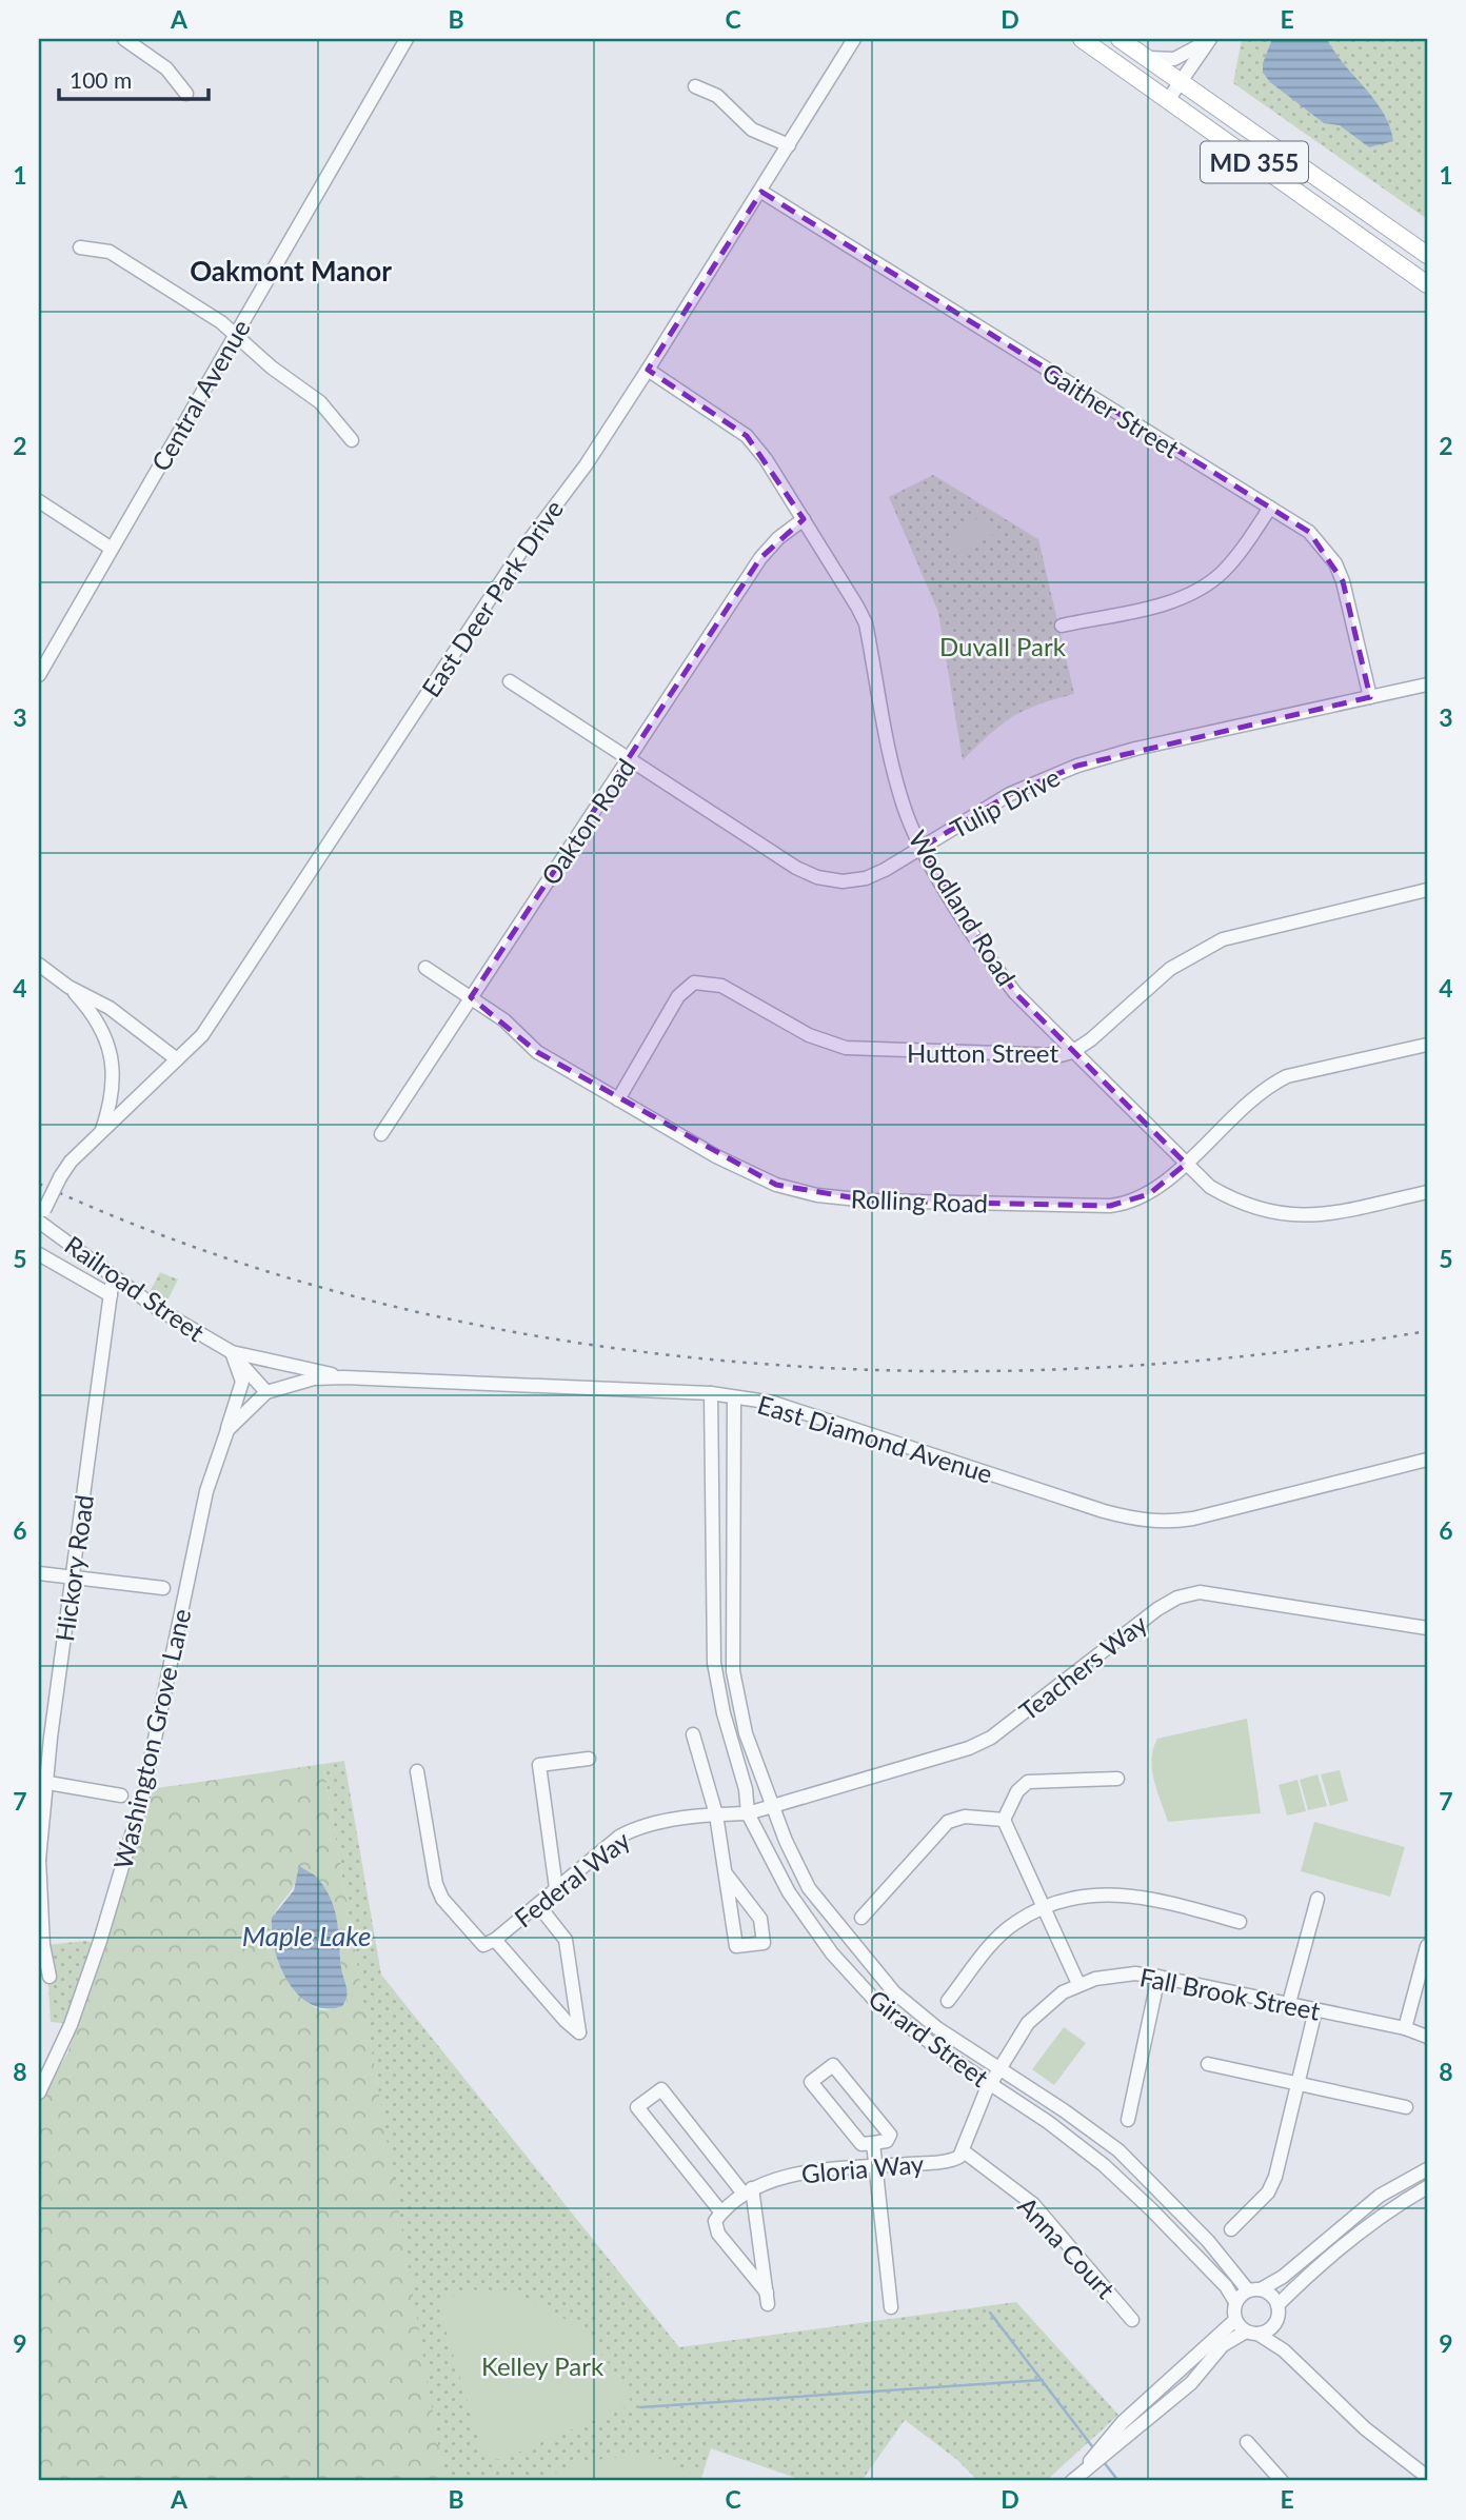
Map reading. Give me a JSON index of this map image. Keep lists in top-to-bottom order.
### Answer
{
  "streets": {
    "main road": ["MD 355"],
    "street": [
      "Central Avenue",
      "Gaither Street",
      "East Deer Park Drive",
      "Tulip Drive",
      "Oakton Road",
      "Woodland Road",
      "Hutton Street",
      "Rolling Road",
      "Railroad Street",
      "East Diamond Avenue",
      "Hickory Road",
      "Teachers Way",
      "Washington Grove Lane",
      "Federal Way",
      "Fall Brook Street",
      "Girard Street",
      "Gloria Way",
      "Anna Court"
    ]
  },
  "crossings": [
    ["Gaither Street", "East Deer Park Drive"],
    ["Gaither Street", "Tulip Drive"],
    ["East Deer Park Drive", "Woodland Road"],
    ["East Deer Park Drive", "Railroad Street"],
    ["Tulip Drive", "Oakton Road"],
    ["Tulip Drive", "Woodland Road"],
    ["Oakton Road", "Woodland Road"],
    ["Oakton Road", "Rolling Road"],
    ["Woodland Road", "Hutton Street"],
    ["Woodland Road", "Rolling Road"],
    ["Hutton Street", "Rolling Road"],
    ["Railroad Street", "East Diamond Avenue"],
    ["Railroad Street", "Hickory Road"],
    ["Railroad Street", "Washington Grove Lane"],
    ["East Diamond Avenue", "Washington Grove Lane"],
    ["East Diamond Avenue", "Girard Street"],
    ["Teachers Way", "Federal Way"],
    ["Teachers Way", "Girard Street"],
    ["Federal Way", "Girard Street"],
    ["Fall Brook Street", "Girard Street"],
    ["Gloria Way", "Anna Court"]
  ],
  "districts": ["Oakmont Manor"],
  "water": ["Maple Lake"],
  "parks": ["Duvall Park", "Kelley Park"],
  "scale_bar": "100 m",
  "grid": {
    "columns": [
      "A",
      "B",
      "C",
      "D",
      "E"
    ],
    "rows": [
      "1",
      "2",
      "3",
      "4",
      "5",
      "6",
      "7",
      "8",
      "9"
    ]
  }
}
